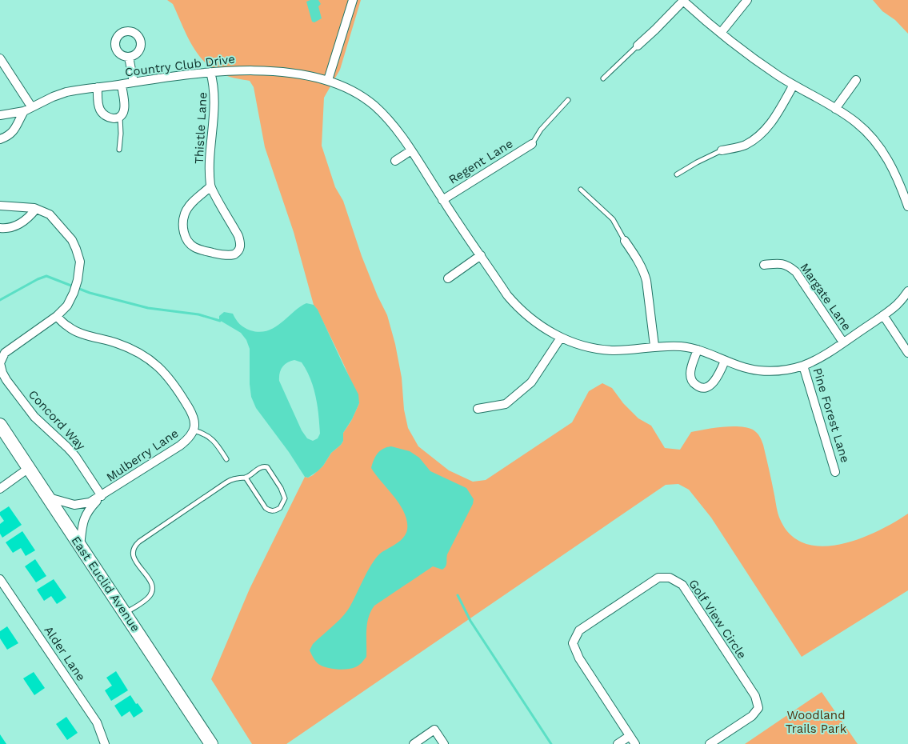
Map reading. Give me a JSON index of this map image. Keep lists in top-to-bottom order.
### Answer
{
  "streets": {
    "main road": ["East Euclid Avenue"],
    "street": [
      "Country Club Drive",
      "Thistle Lane",
      "Regent Lane",
      "Margate Lane",
      "Pine Forest Lane",
      "Concord Way",
      "Mulberry Lane",
      "Golf View Circle",
      "Alder Lane"
    ]
  },
  "crossings": [
    ["Country Club Drive", "Thistle Lane"],
    ["Country Club Drive", "Regent Lane"],
    ["Country Club Drive", "Margate Lane"],
    ["Country Club Drive", "Pine Forest Lane"],
    ["Concord Way", "Mulberry Lane"],
    ["Mulberry Lane", "East Euclid Avenue"]
  ],
  "parks": ["Woodland Trails Park"]
}
